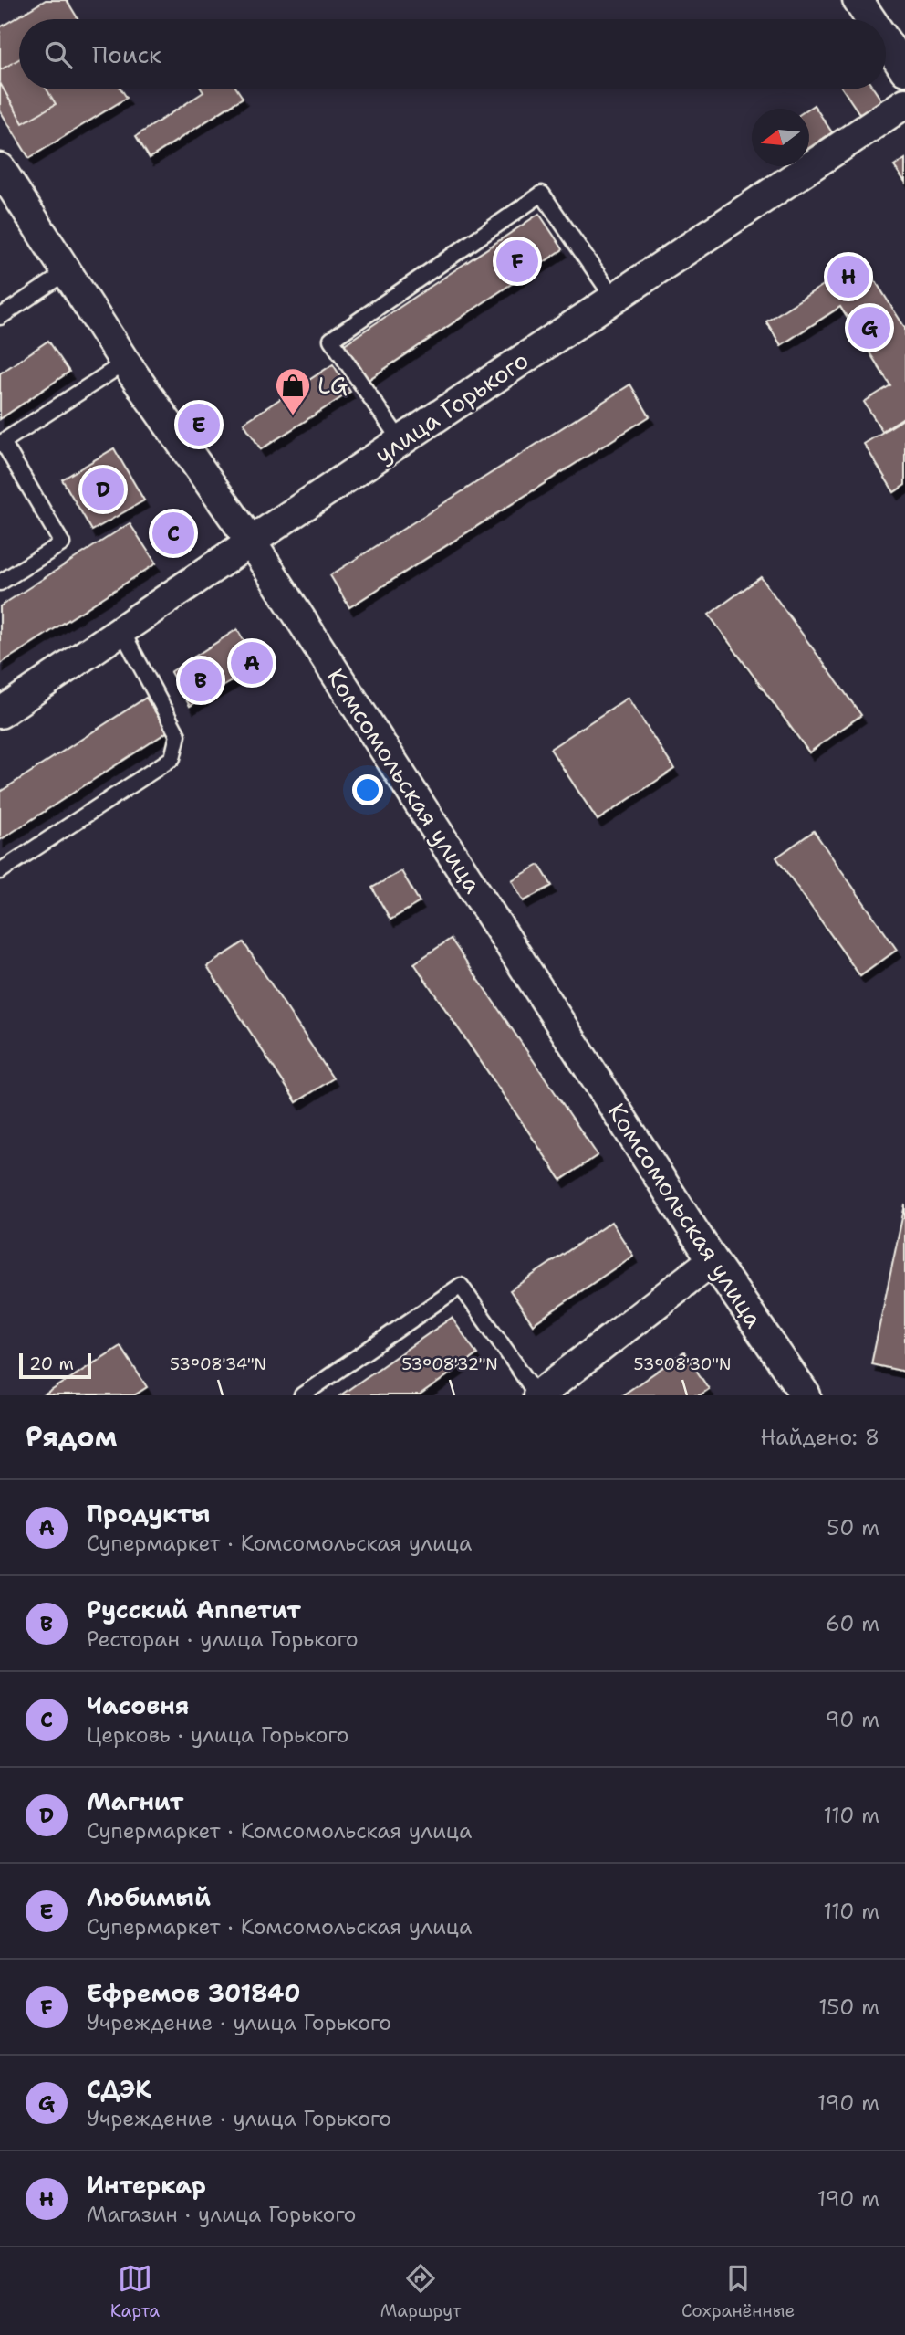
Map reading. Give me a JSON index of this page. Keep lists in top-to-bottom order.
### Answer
{
  "streets": {
    "street": ["улица Горького", "Комсомольская улица"]
  },
  "crossings": [
    ["улица Горького", "Комсомольская улица"]
  ],
  "places": {
    "shop": ["LG"]
  },
  "scale_bar": "20 m",
  "north": "left",
  "page": {
    "search": "Поиск",
    "pins": [
      "F",
      "H",
      "G",
      "E",
      "D",
      "C",
      "A",
      "B"
    ],
    "scale": "20 m",
    "heading": ["Рядом", "Найдено: 8"],
    "list": [
      {
        "mark": "A",
        "name": "Продукты",
        "note": "Супермаркет · Комсомольская улица",
        "value": "50 m"
      },
      {
        "mark": "B",
        "name": "Русский Аппетит",
        "note": "Ресторан · улица Горького",
        "value": "60 m"
      },
      {
        "mark": "C",
        "name": "Часовня",
        "note": "Церковь · улица Горького",
        "value": "90 m"
      },
      {
        "mark": "D",
        "name": "Магнит",
        "note": "Супермаркет · Комсомольская улица",
        "value": "110 m"
      },
      {
        "mark": "E",
        "name": "Любимый",
        "note": "Супермаркет · Комсомольская улица",
        "value": "110 m"
      },
      {
        "mark": "F",
        "name": "Ефремов 301840",
        "note": "Учреждение · улица Горького",
        "value": "150 m"
      },
      {
        "mark": "G",
        "name": "СДЭК",
        "note": "Учреждение · улица Горького",
        "value": "190 m"
      },
      {
        "mark": "H",
        "name": "Интеркар",
        "note": "Магазин · улица Горького",
        "value": "190 m"
      }
    ],
    "nav": ["Карта", "Маршрут", "Сохранённые"]
  },
  "coordinates": ["53°08'34\"N", "53°08'32\"N", "53°08'30\"N"]
}
